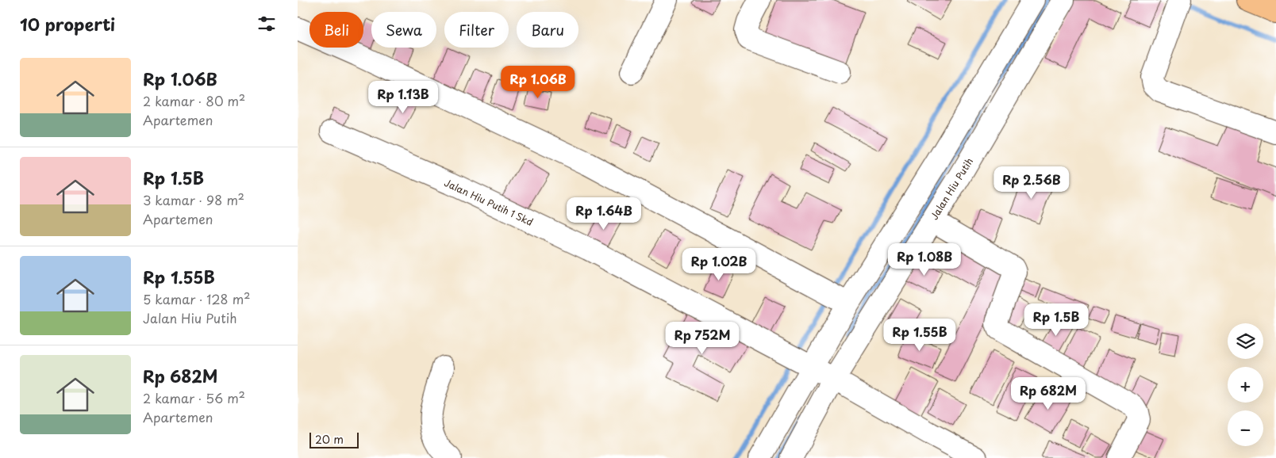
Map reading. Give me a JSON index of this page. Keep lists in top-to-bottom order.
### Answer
{
  "streets": {
    "street": ["Jalan Hiu Putih", "Jalan Hiu Putih 1 Skd"]
  },
  "crossings": [
    ["Jalan Hiu Putih", "Jalan Hiu Putih 1 Skd"]
  ],
  "scale_bar": "20 m",
  "page": {
    "heading": "10 properti",
    "chip": [
      "Beli",
      "Sewa",
      "Filter",
      "Baru"
    ],
    "list": [
      {
        "name": "Rp 1.06B",
        "note": "2 kamar · 80 m² · Apartemen"
      },
      {
        "name": "Rp 1.5B",
        "note": "3 kamar · 98 m² · Apartemen"
      },
      {
        "name": "Rp 1.55B",
        "note": "5 kamar · 128 m² · Jalan Hiu Putih"
      },
      {
        "name": "Rp 682M",
        "note": "2 kamar · 56 m² · Apartemen"
      }
    ],
    "price": [
      "Rp 1.06B",
      "Rp 1.13B",
      "Rp 2.56B",
      "Rp 1.64B",
      "Rp 1.08B",
      "Rp 1.02B",
      "Rp 1.5B",
      "Rp 1.55B",
      "Rp 752M",
      "Rp 682M"
    ],
    "map_buttons": ["+", "−"],
    "scale": "20 m"
  }
}
